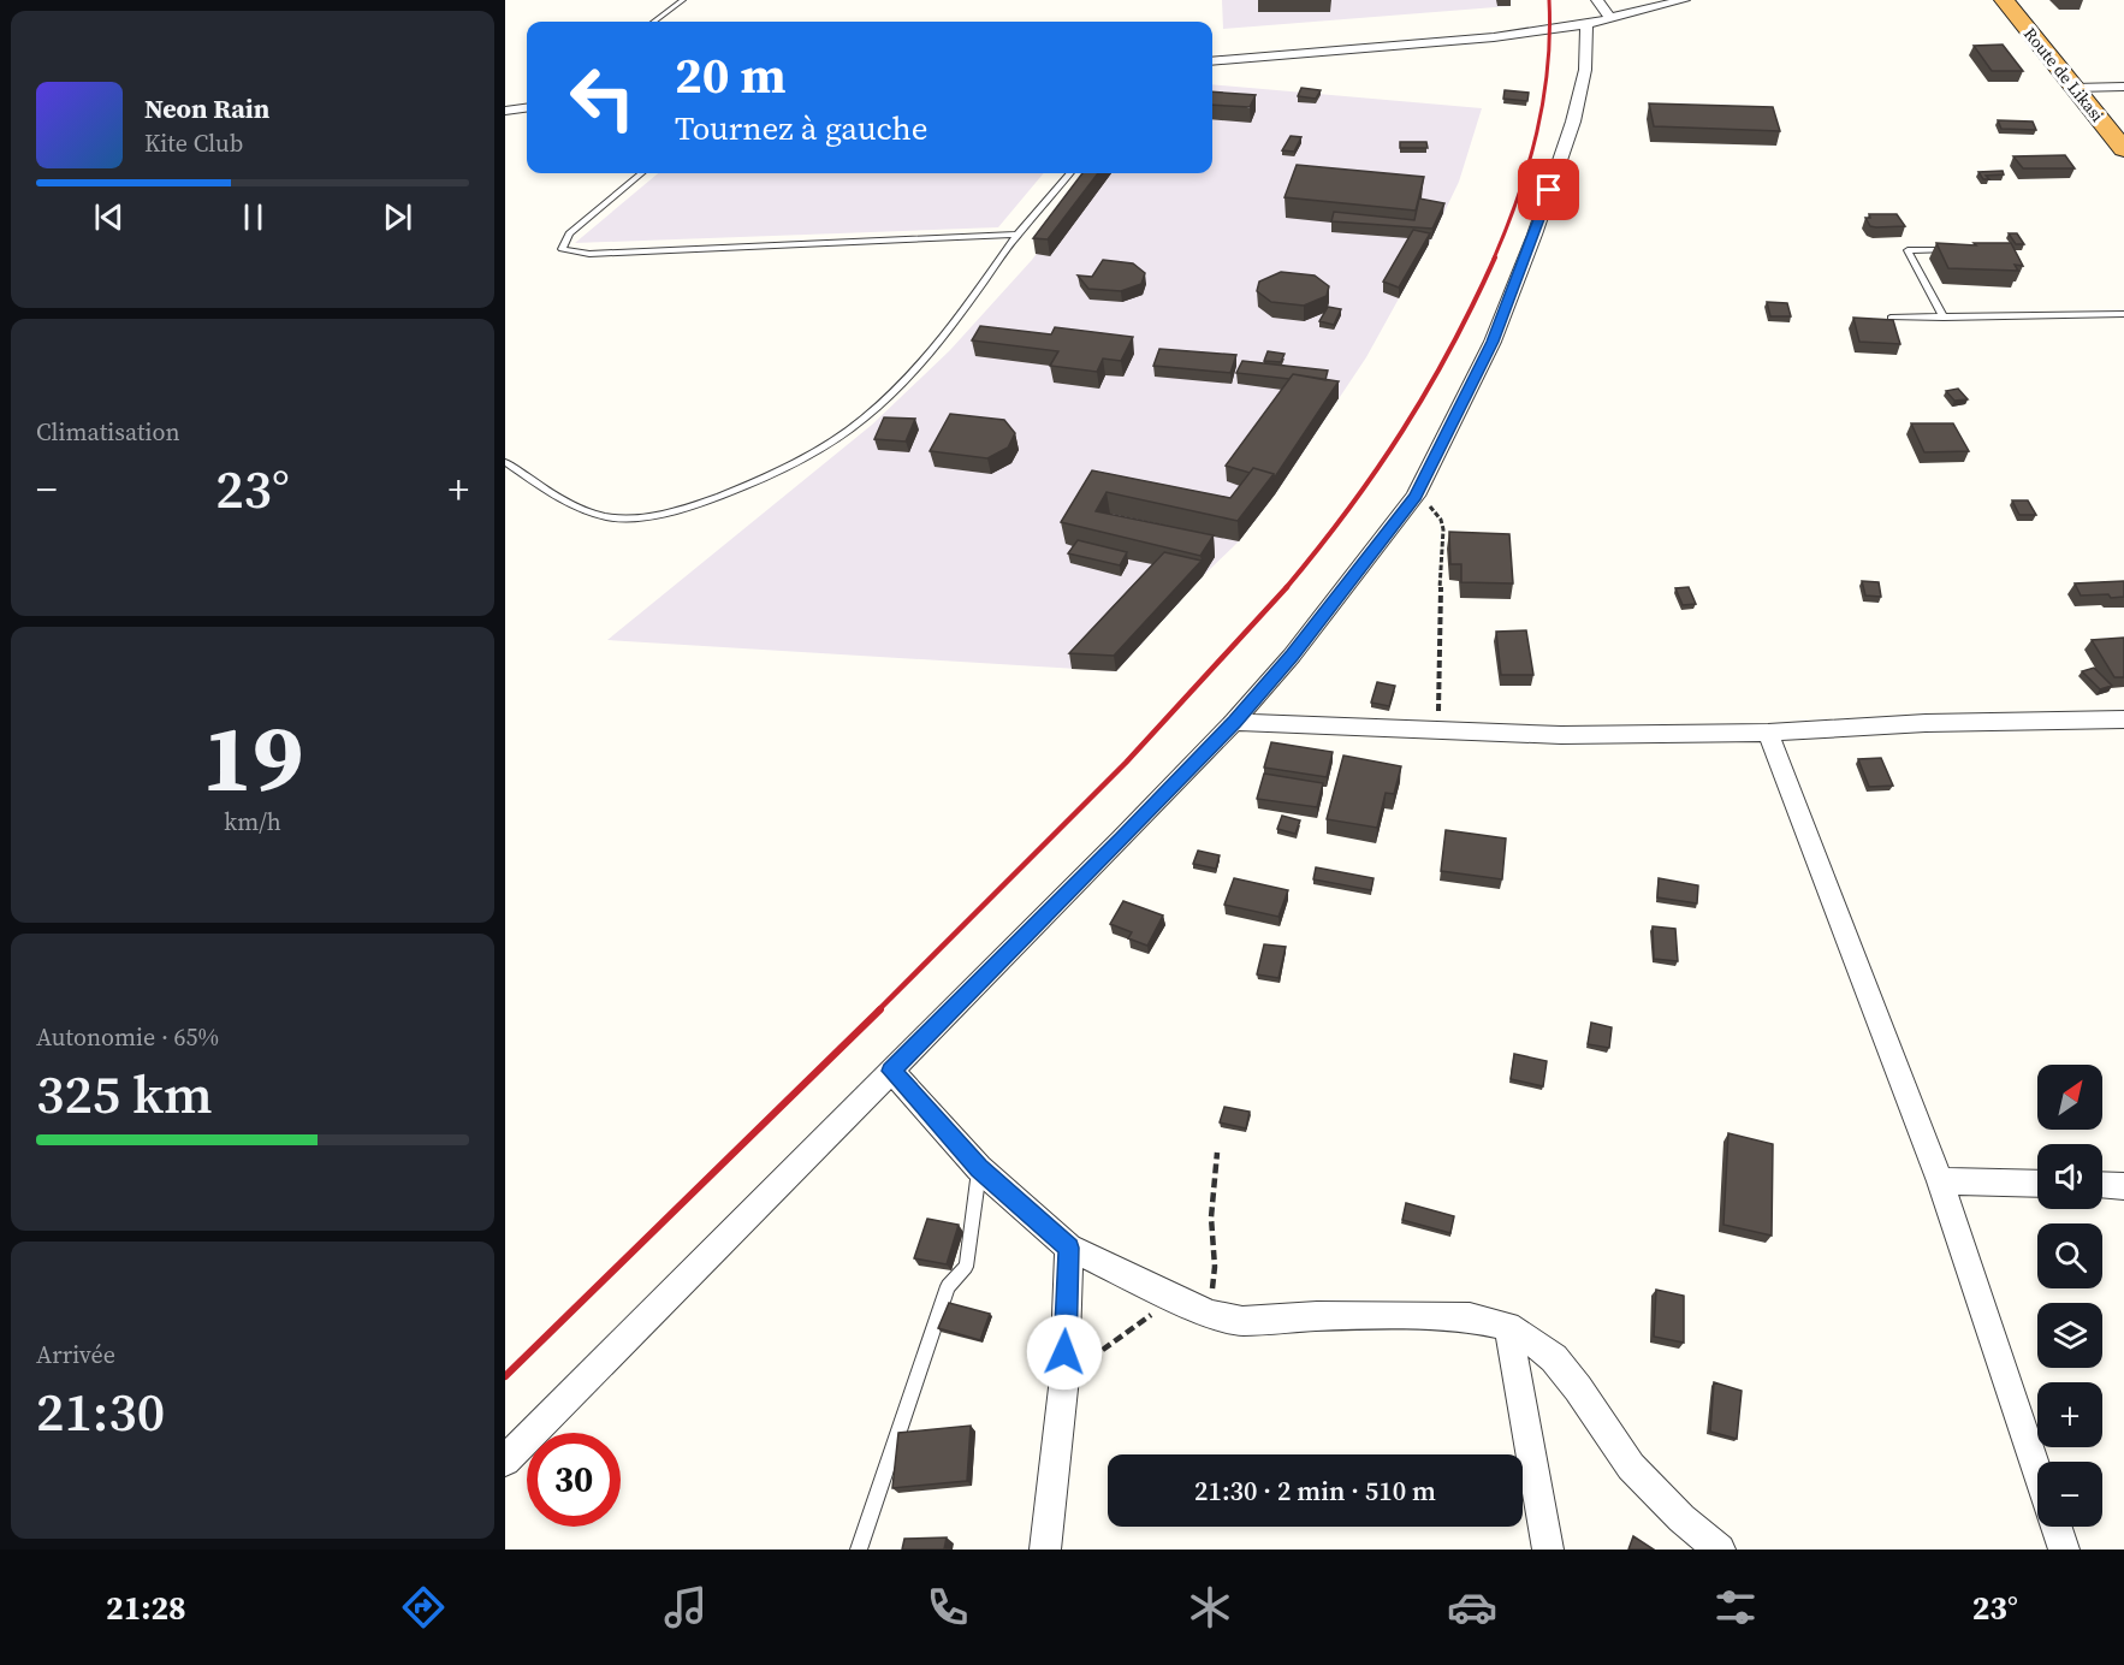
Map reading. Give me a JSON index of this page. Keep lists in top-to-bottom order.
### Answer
{
  "streets": {
    "highway": ["Route de Likasi"]
  },
  "north": "top right",
  "page": {
    "turn": ["20 m", "Tournez à gauche"],
    "song": ["Neon Rain", "Kite Club"],
    "tile": [
      "Climatisation",
      ["19", "km/h"],
      ["Autonomie · 65%", "325 km"],
      ["Arrivée", "21:30"]
    ],
    "heat": ["−", "23°", "+"],
    "map_buttons": ["+", "−"],
    "limit": "30",
    "trip": "21:30 · 2 min · 510 m",
    "tabs": ["21:28", "23°"]
  }
}
